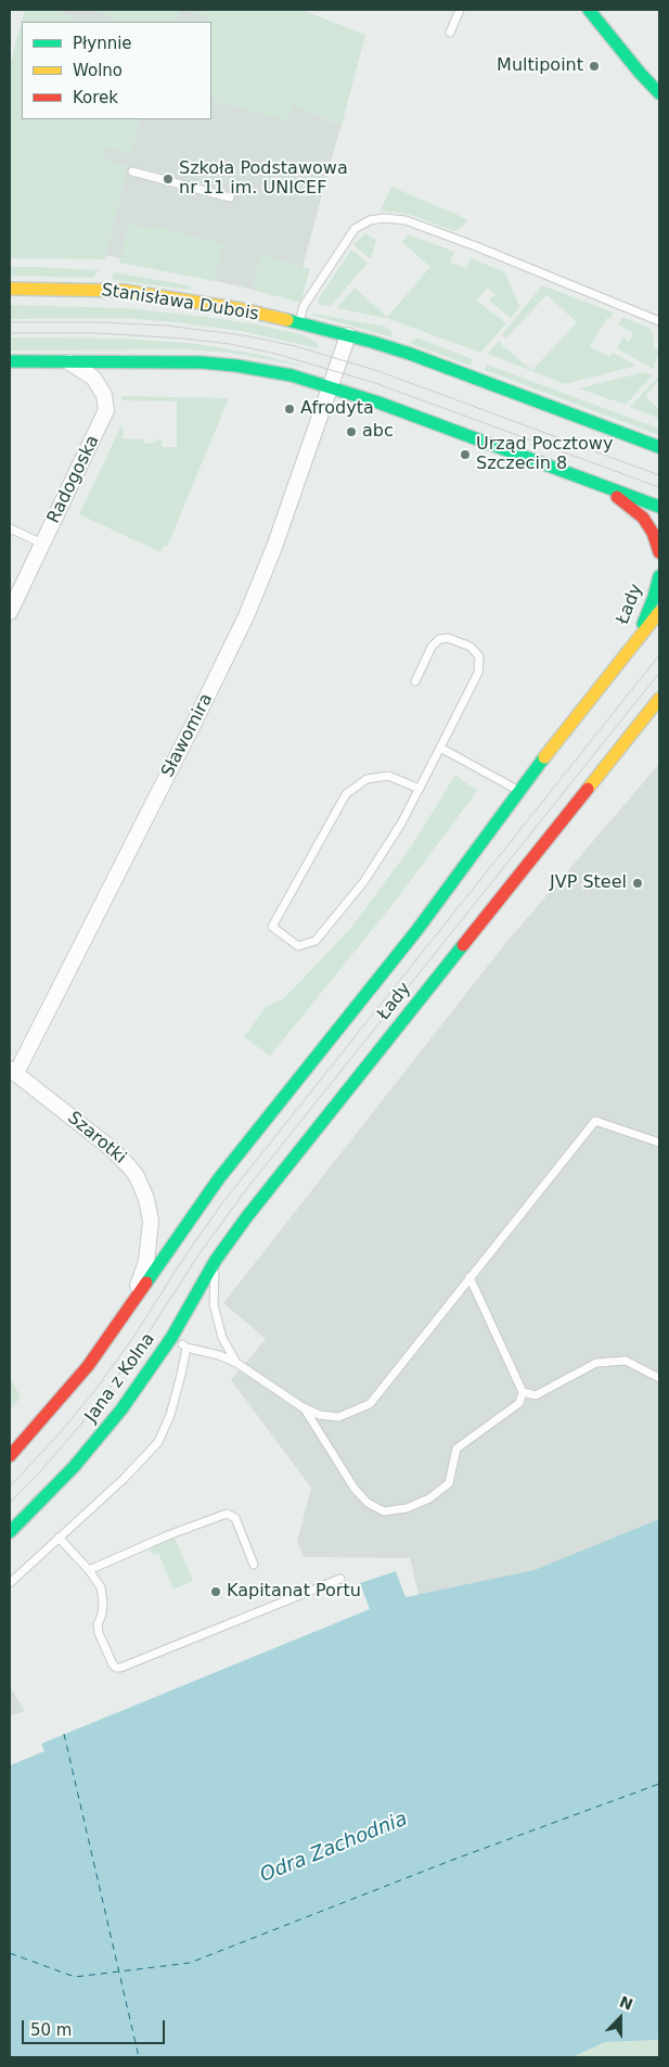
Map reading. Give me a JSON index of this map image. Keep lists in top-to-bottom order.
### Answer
{
  "streets": {
    "street": [
      "Stanisława Dubois",
      "Radogoska",
      "Łady",
      "Sławomira",
      "Szarotki",
      "Jana z Kolna"
    ]
  },
  "crossings": [
    ["Łady", "Jana z Kolna"],
    ["Sławomira", "Szarotki"],
    ["Szarotki", "Jana z Kolna"]
  ],
  "water": ["Odra Zachodnia"],
  "places": [
    "Multipoint",
    "Szkoła Podstawowa nr 11 im. UNICEF",
    "Afrodyta",
    "abc",
    "Urząd Pocztowy Szczecin 8",
    "JVP Steel",
    "Kapitanat Portu"
  ],
  "legend": ["Płynnie", "Wolno", "Korek"],
  "scale_bar": "50 m",
  "north": "top"
}
